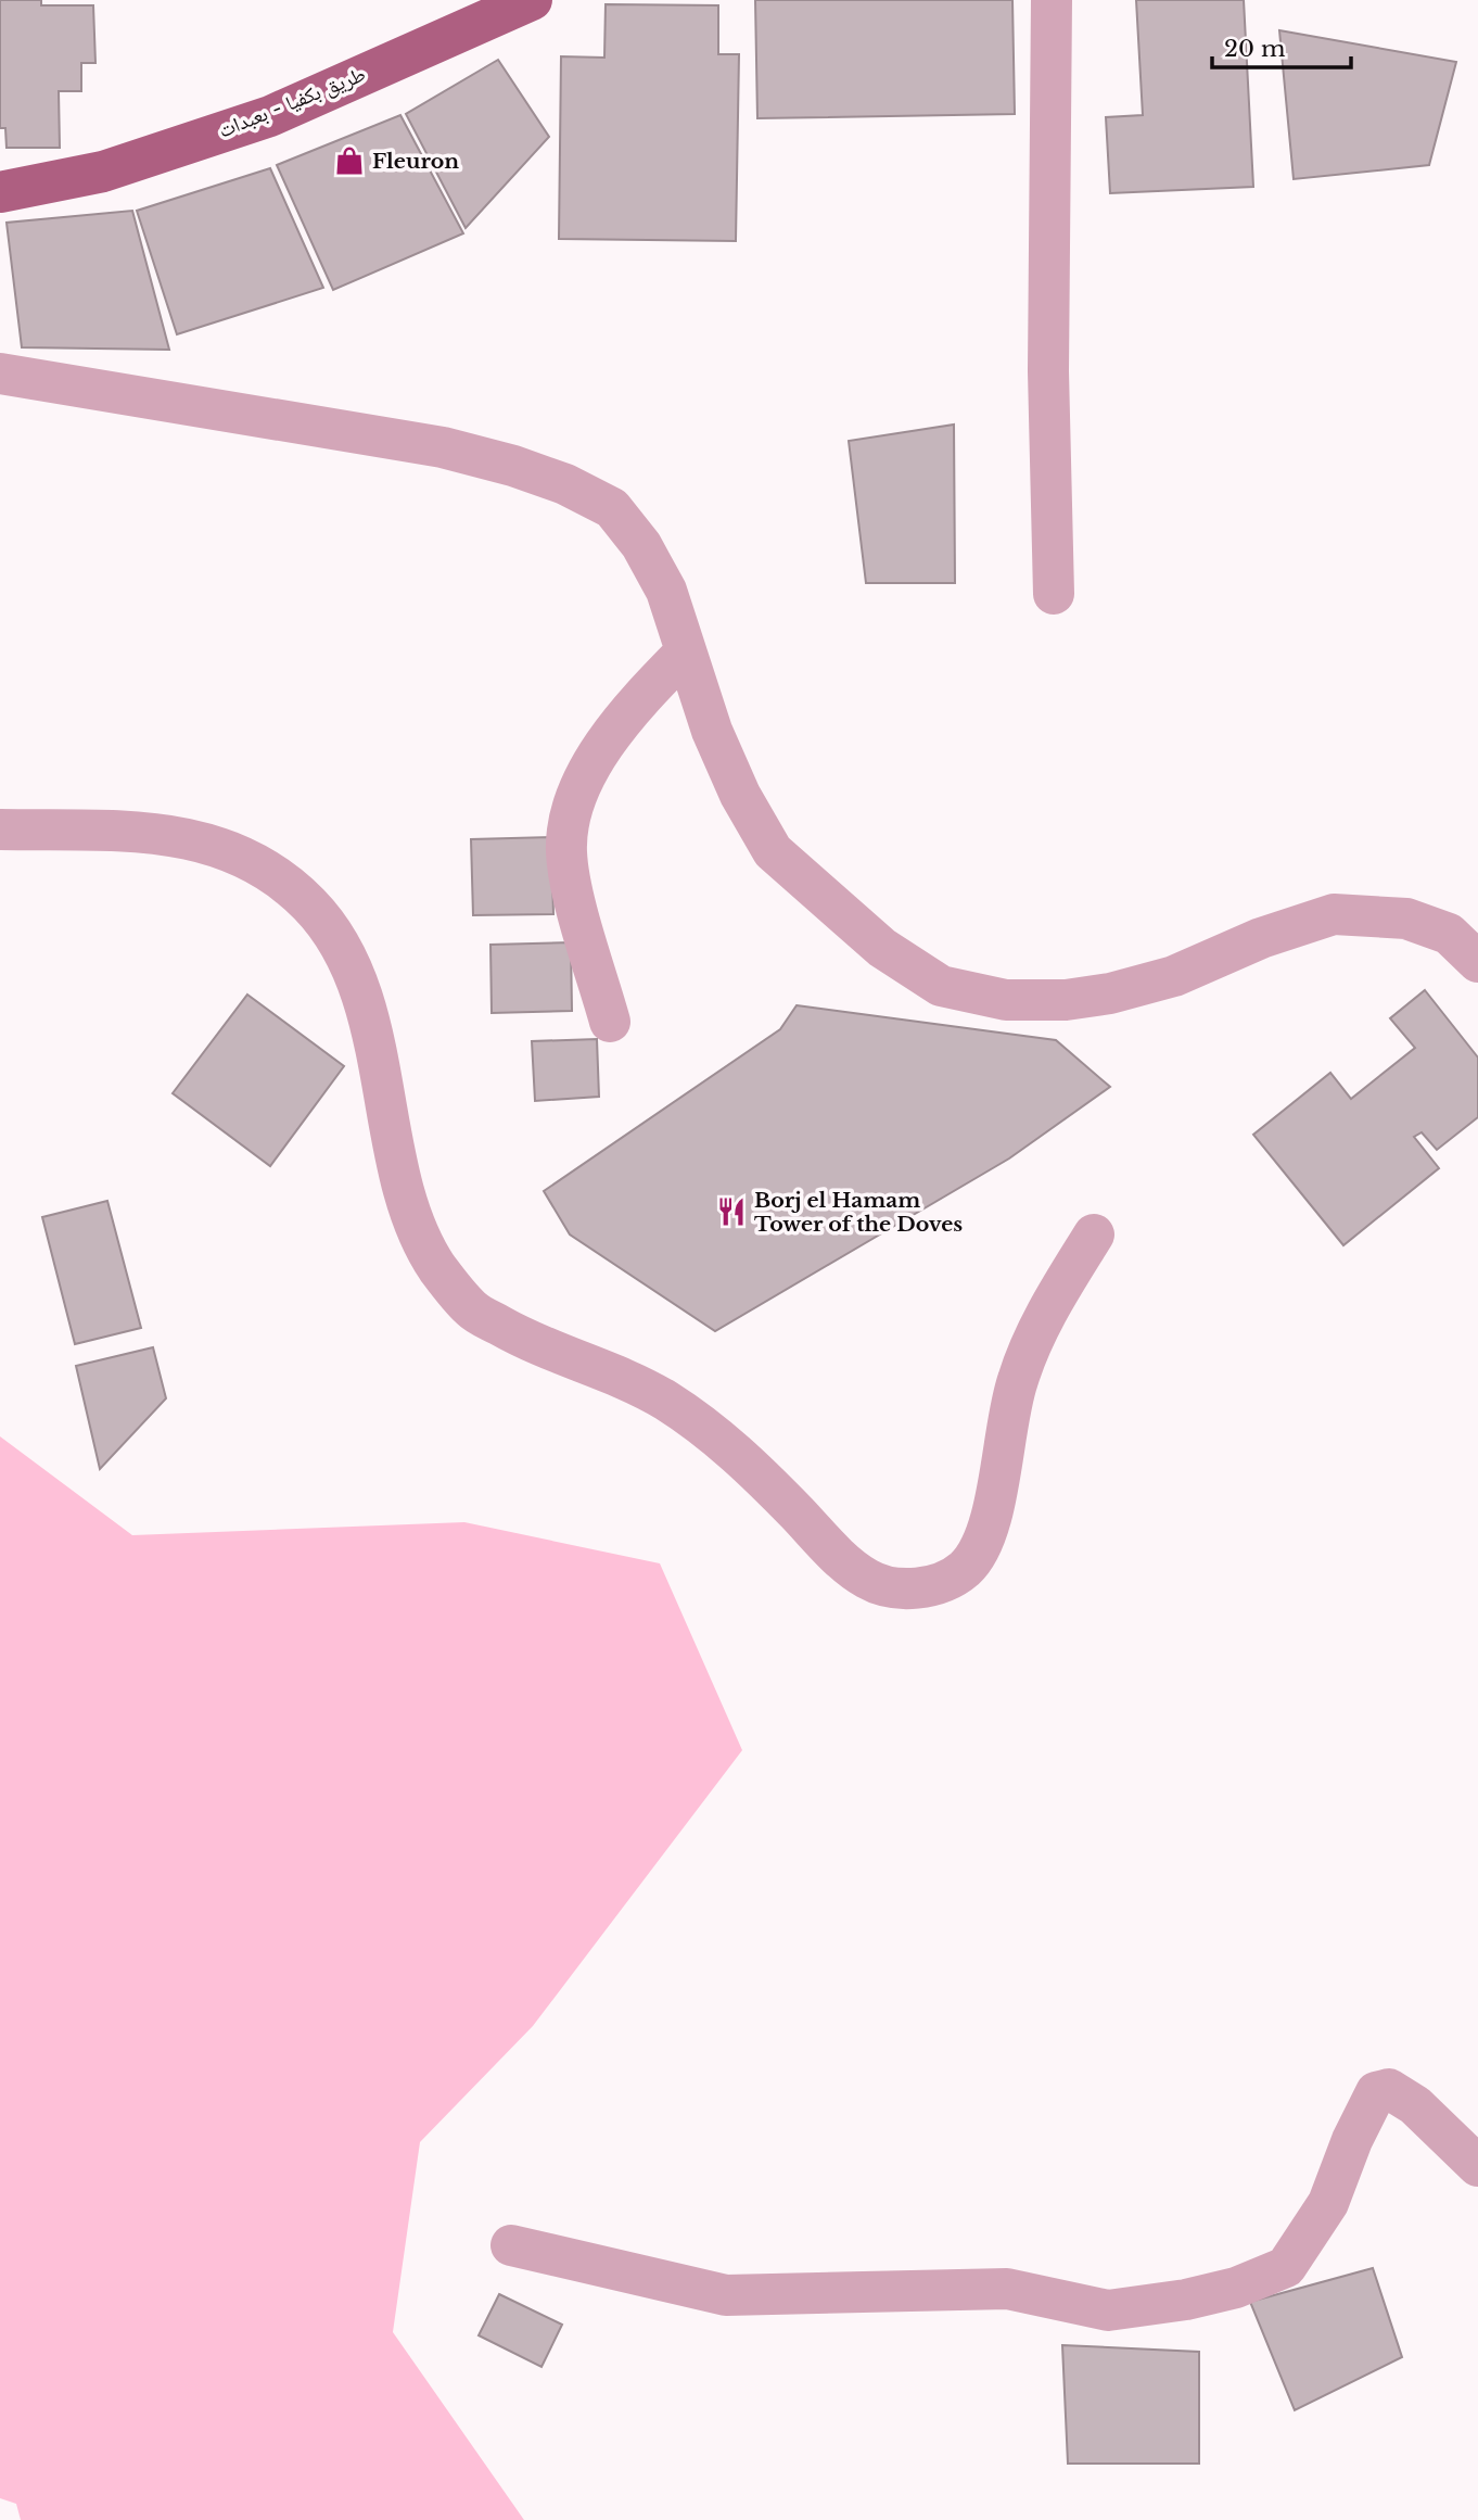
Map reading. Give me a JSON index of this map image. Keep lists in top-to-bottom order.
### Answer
{
  "streets": {
    "main road": ["طريق بكفيا - بعبدات"]
  },
  "places": {
    "shop": ["Fleuron"],
    "restaurant": ["Borj el Hamam Tower of the Doves"]
  },
  "scale_bar": "20 m"
}
